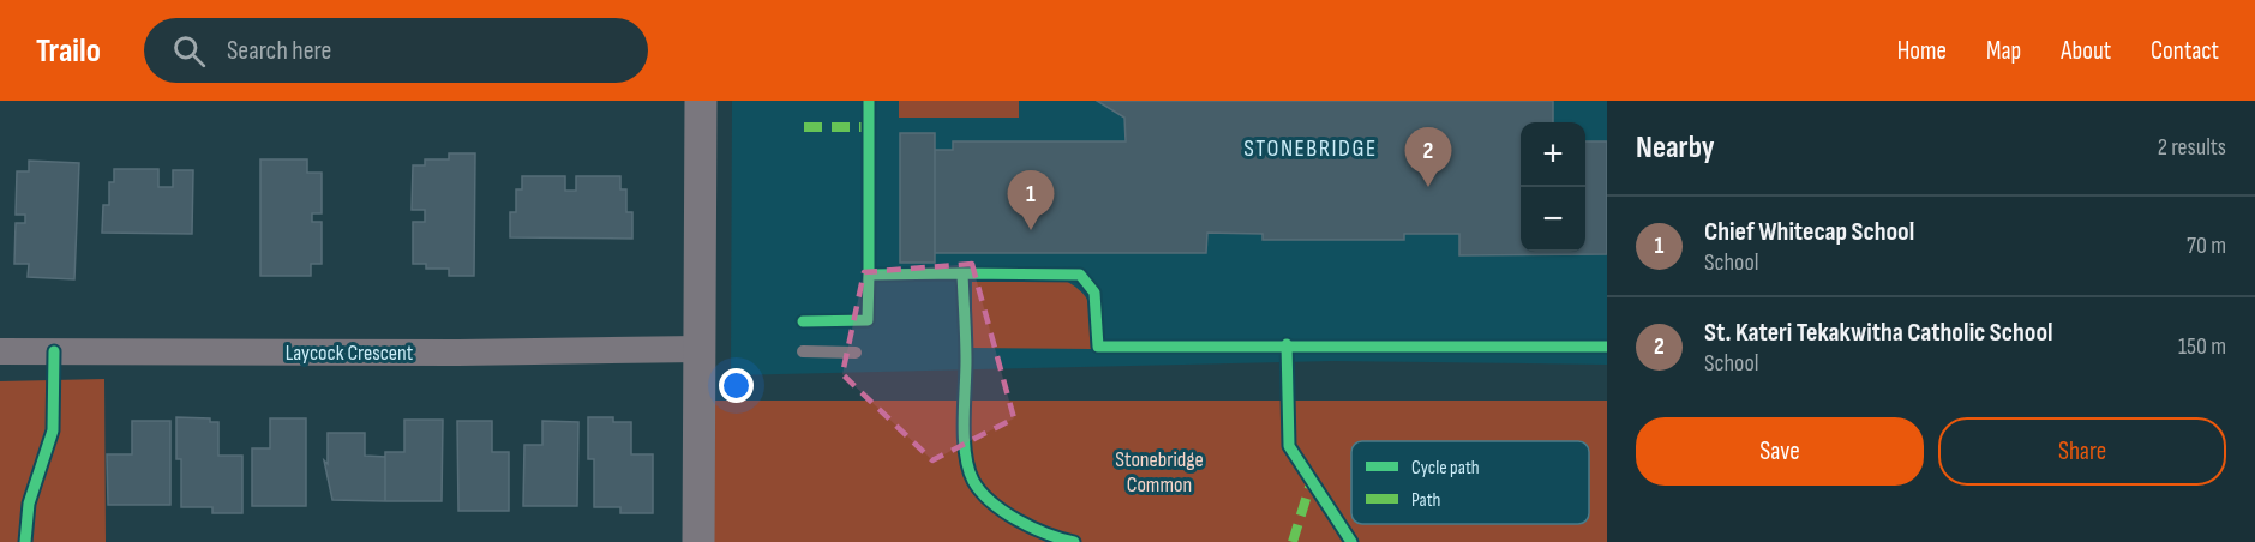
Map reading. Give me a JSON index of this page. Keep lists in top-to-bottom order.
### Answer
{
  "streets": {
    "street": ["Laycock Crescent"]
  },
  "districts": ["STONEBRIDGE"],
  "parks": ["Stonebridge Common"],
  "legend": ["Cycle path", "Path"],
  "page": {
    "header": "Trailo",
    "search": "Search here",
    "nav": [
      "Home",
      "Map",
      "About",
      "Contact"
    ],
    "heading": ["Nearby", "2 results"],
    "map_buttons": ["+", "−"],
    "pins": ["2", "1"],
    "list": [
      {
        "mark": "1",
        "name": "Chief Whitecap School",
        "note": "School",
        "value": "70 m"
      },
      {
        "mark": "2",
        "name": "St. Kateri Tekakwitha Catholic School",
        "note": "School",
        "value": "150 m"
      }
    ],
    "buttons": ["Save", "Share"]
  }
}
